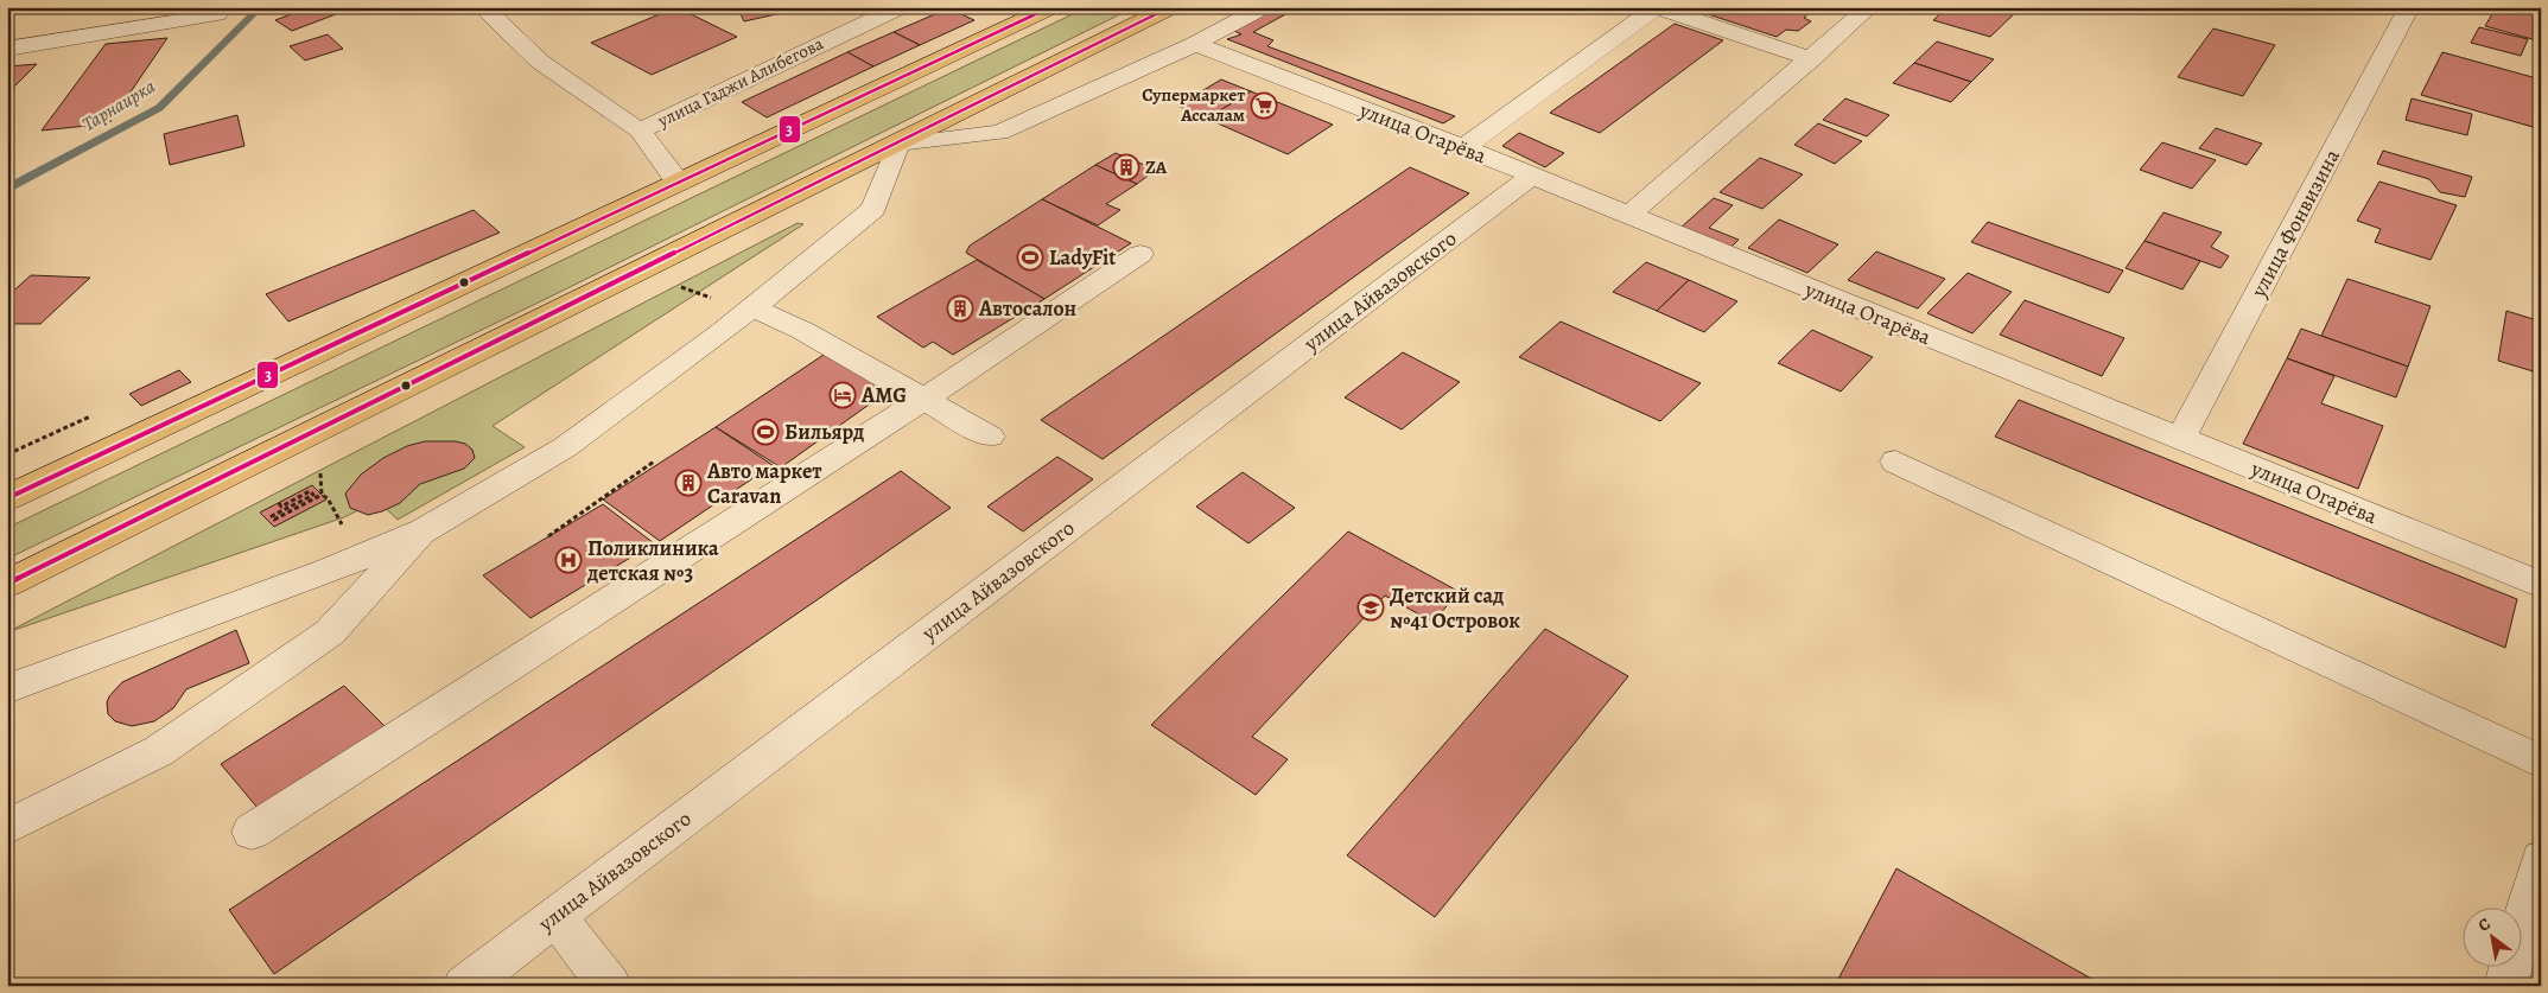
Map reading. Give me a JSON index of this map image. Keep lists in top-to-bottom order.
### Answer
{
  "streets": {
    "street": [
      "улица Гаджи Алибегова",
      "улица Огарёва",
      "улица Фонвизина",
      "улица Айвазовского"
    ]
  },
  "crossings": [
    ["улица Огарёва", "улица Фонвизина"],
    ["улица Огарёва", "улица Айвазовского"]
  ],
  "water": ["Тарнаирка"],
  "places": {
    "supermarket": ["Супермаркет Ассалам"],
    "building": ["ZA", "Автосалон", "Авто маркет Caravan"],
    "sports": ["LadyFit", "Бильярд"],
    "hotel": ["AMG"],
    "hospital": ["Поликлиника детская №3"],
    "school or university": ["Детский сад №41 Островок"]
  },
  "lines": ["transit line 3"],
  "north": "top left"
}
